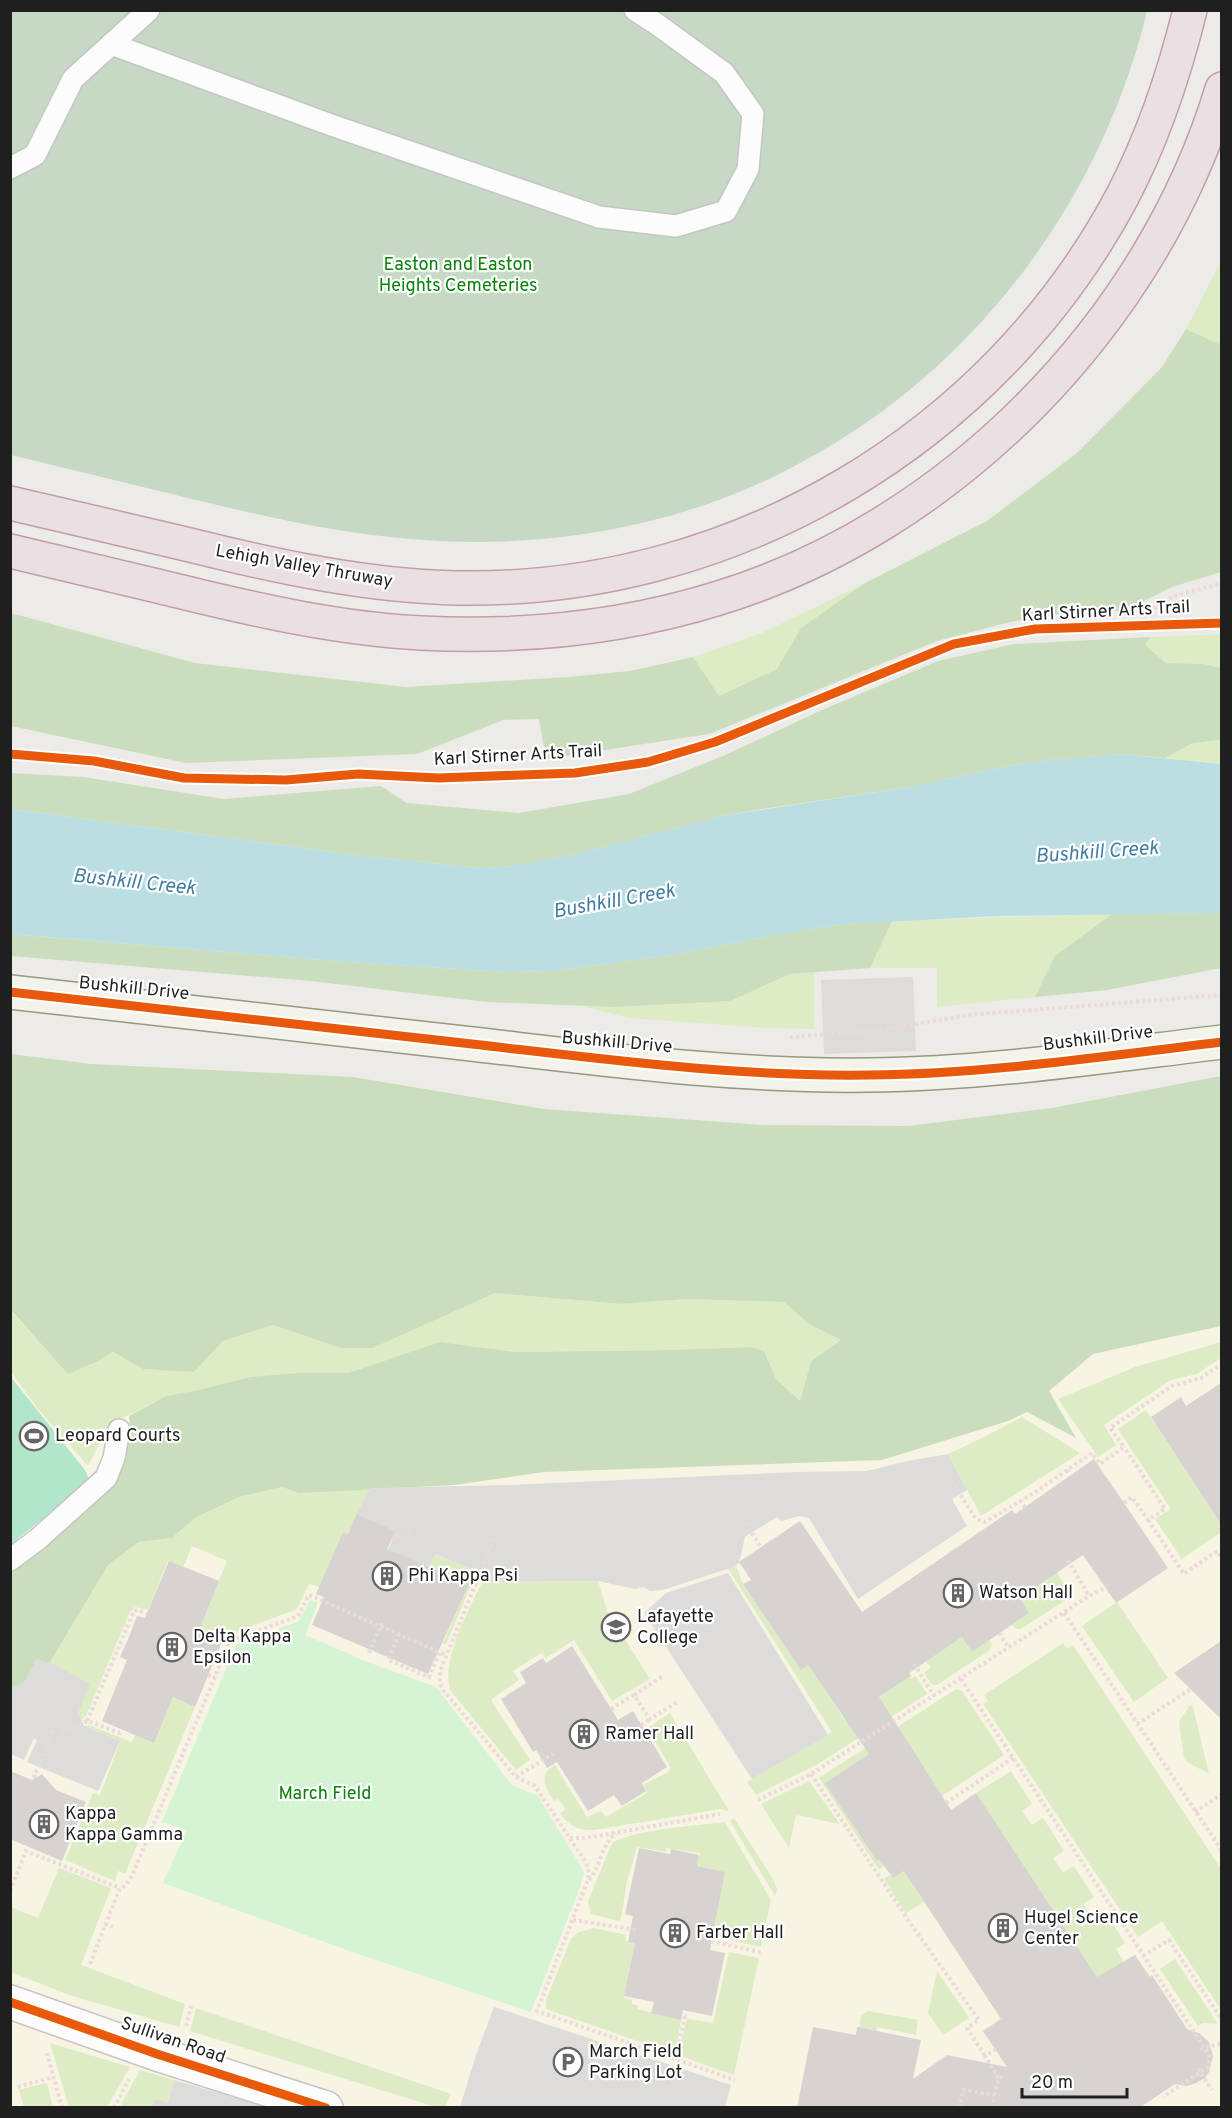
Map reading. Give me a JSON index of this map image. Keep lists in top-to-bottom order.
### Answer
{
  "streets": {
    "highway": ["Lehigh Valley Thruway"],
    "street": ["Bushkill Drive", "Sullivan Road"],
    "cycle path": ["Karl Stirner Arts Trail"]
  },
  "water": ["Bushkill Creek"],
  "parks": ["Easton and Easton Heights Cemeteries", "March Field"],
  "places": {
    "sports": ["Leopard Courts"],
    "building": [
      "Phi Kappa Psi",
      "Watson Hall",
      "Delta Kappa Epsilon",
      "Ramer Hall",
      "Kappa Kappa Gamma",
      "Hugel Science Center",
      "Farber Hall"
    ],
    "school or university": ["Lafayette College"],
    "parking": ["March Field Parking Lot"]
  },
  "scale_bar": "20 m"
}
